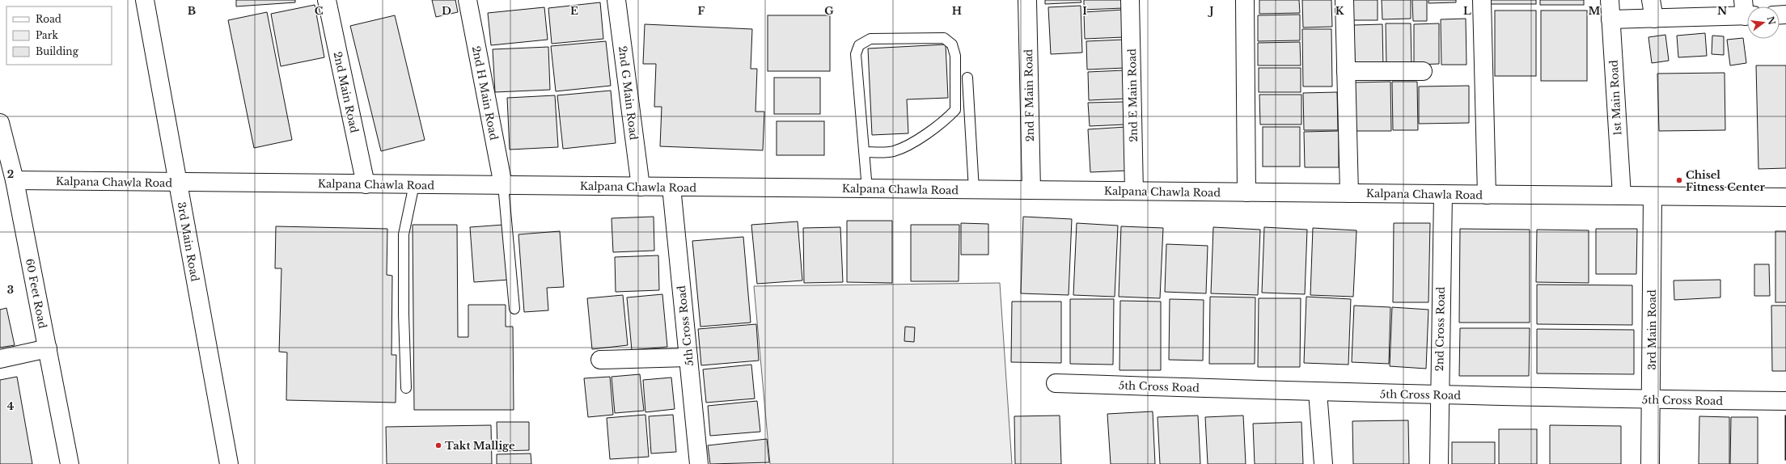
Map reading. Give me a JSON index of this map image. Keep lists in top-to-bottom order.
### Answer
{
  "streets": {
    "street": [
      "2nd Main Road",
      "2nd H Main Road",
      "2nd G Main Road",
      "2nd F Main Road",
      "2nd E Main Road",
      "1st Main Road",
      "Kalpana Chawla Road",
      "3rd Main Road",
      "60 Feet Road",
      "5th Cross Road",
      "2nd Cross Road"
    ]
  },
  "crossings": [
    ["2nd Main Road", "Kalpana Chawla Road"],
    ["2nd H Main Road", "Kalpana Chawla Road"],
    ["2nd G Main Road", "Kalpana Chawla Road"],
    ["2nd F Main Road", "Kalpana Chawla Road"],
    ["2nd E Main Road", "Kalpana Chawla Road"],
    ["1st Main Road", "Kalpana Chawla Road"],
    ["Kalpana Chawla Road", "3rd Main Road"],
    ["Kalpana Chawla Road", "60 Feet Road"],
    ["Kalpana Chawla Road", "5th Cross Road"],
    ["Kalpana Chawla Road", "2nd Cross Road"],
    ["3rd Main Road", "5th Cross Road"],
    ["5th Cross Road", "2nd Cross Road"]
  ],
  "places": ["Chisel Fitness Center", "Takt Mallige"],
  "legend": ["Road", "Park", "Building"],
  "north": "right",
  "grid": {
    "columns": [
      "B",
      "C",
      "D",
      "E",
      "F",
      "G",
      "H",
      "I",
      "J",
      "K",
      "L",
      "M",
      "N"
    ],
    "rows": ["2", "3", "4"]
  }
}
